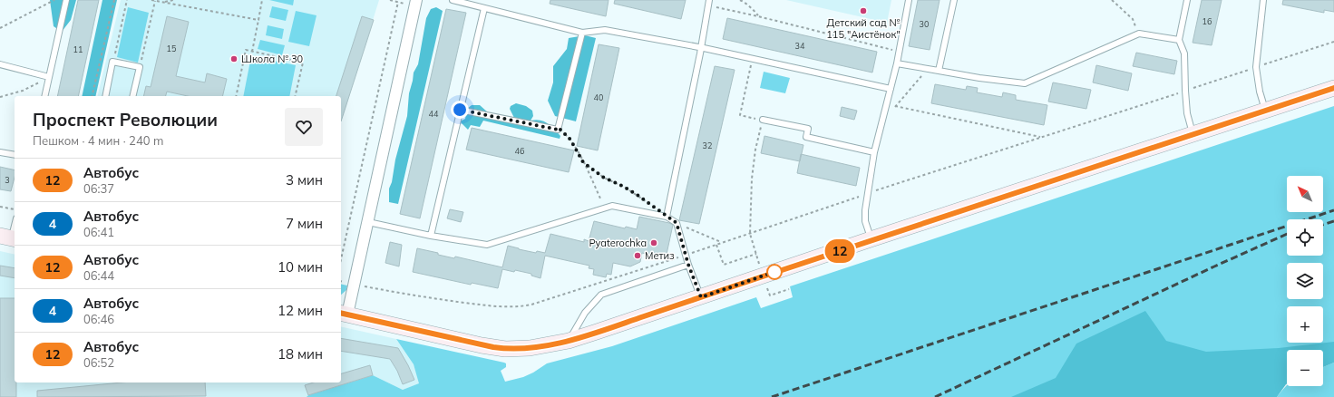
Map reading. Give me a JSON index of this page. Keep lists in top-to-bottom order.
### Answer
{
  "places": [
    "Детский сад № 115 \"Аистёнок\"",
    "Школа № 30",
    "Pyaterochka",
    "Метиз"
  ],
  "lines": ["bus line 12"],
  "house_numbers": [
    "16",
    "30",
    "34",
    "15",
    "11",
    "40",
    "44",
    "32",
    "46",
    "3"
  ],
  "north": "top left",
  "page": {
    "on_map": "12",
    "heading": ["Проспект Революции", "Пешком · 4 мин · 240 m"],
    "list": [
      {
        "mark": "12",
        "name": "Автобус",
        "note": "06:37",
        "value": "3 мин"
      },
      {
        "mark": "4",
        "name": "Автобус",
        "note": "06:41",
        "value": "7 мин"
      },
      {
        "mark": "12",
        "name": "Автобус",
        "note": "06:44",
        "value": "10 мин"
      },
      {
        "mark": "4",
        "name": "Автобус",
        "note": "06:46",
        "value": "12 мин"
      },
      {
        "mark": "12",
        "name": "Автобус",
        "note": "06:52",
        "value": "18 мин"
      }
    ],
    "map_buttons": ["+", "−"]
  }
}
